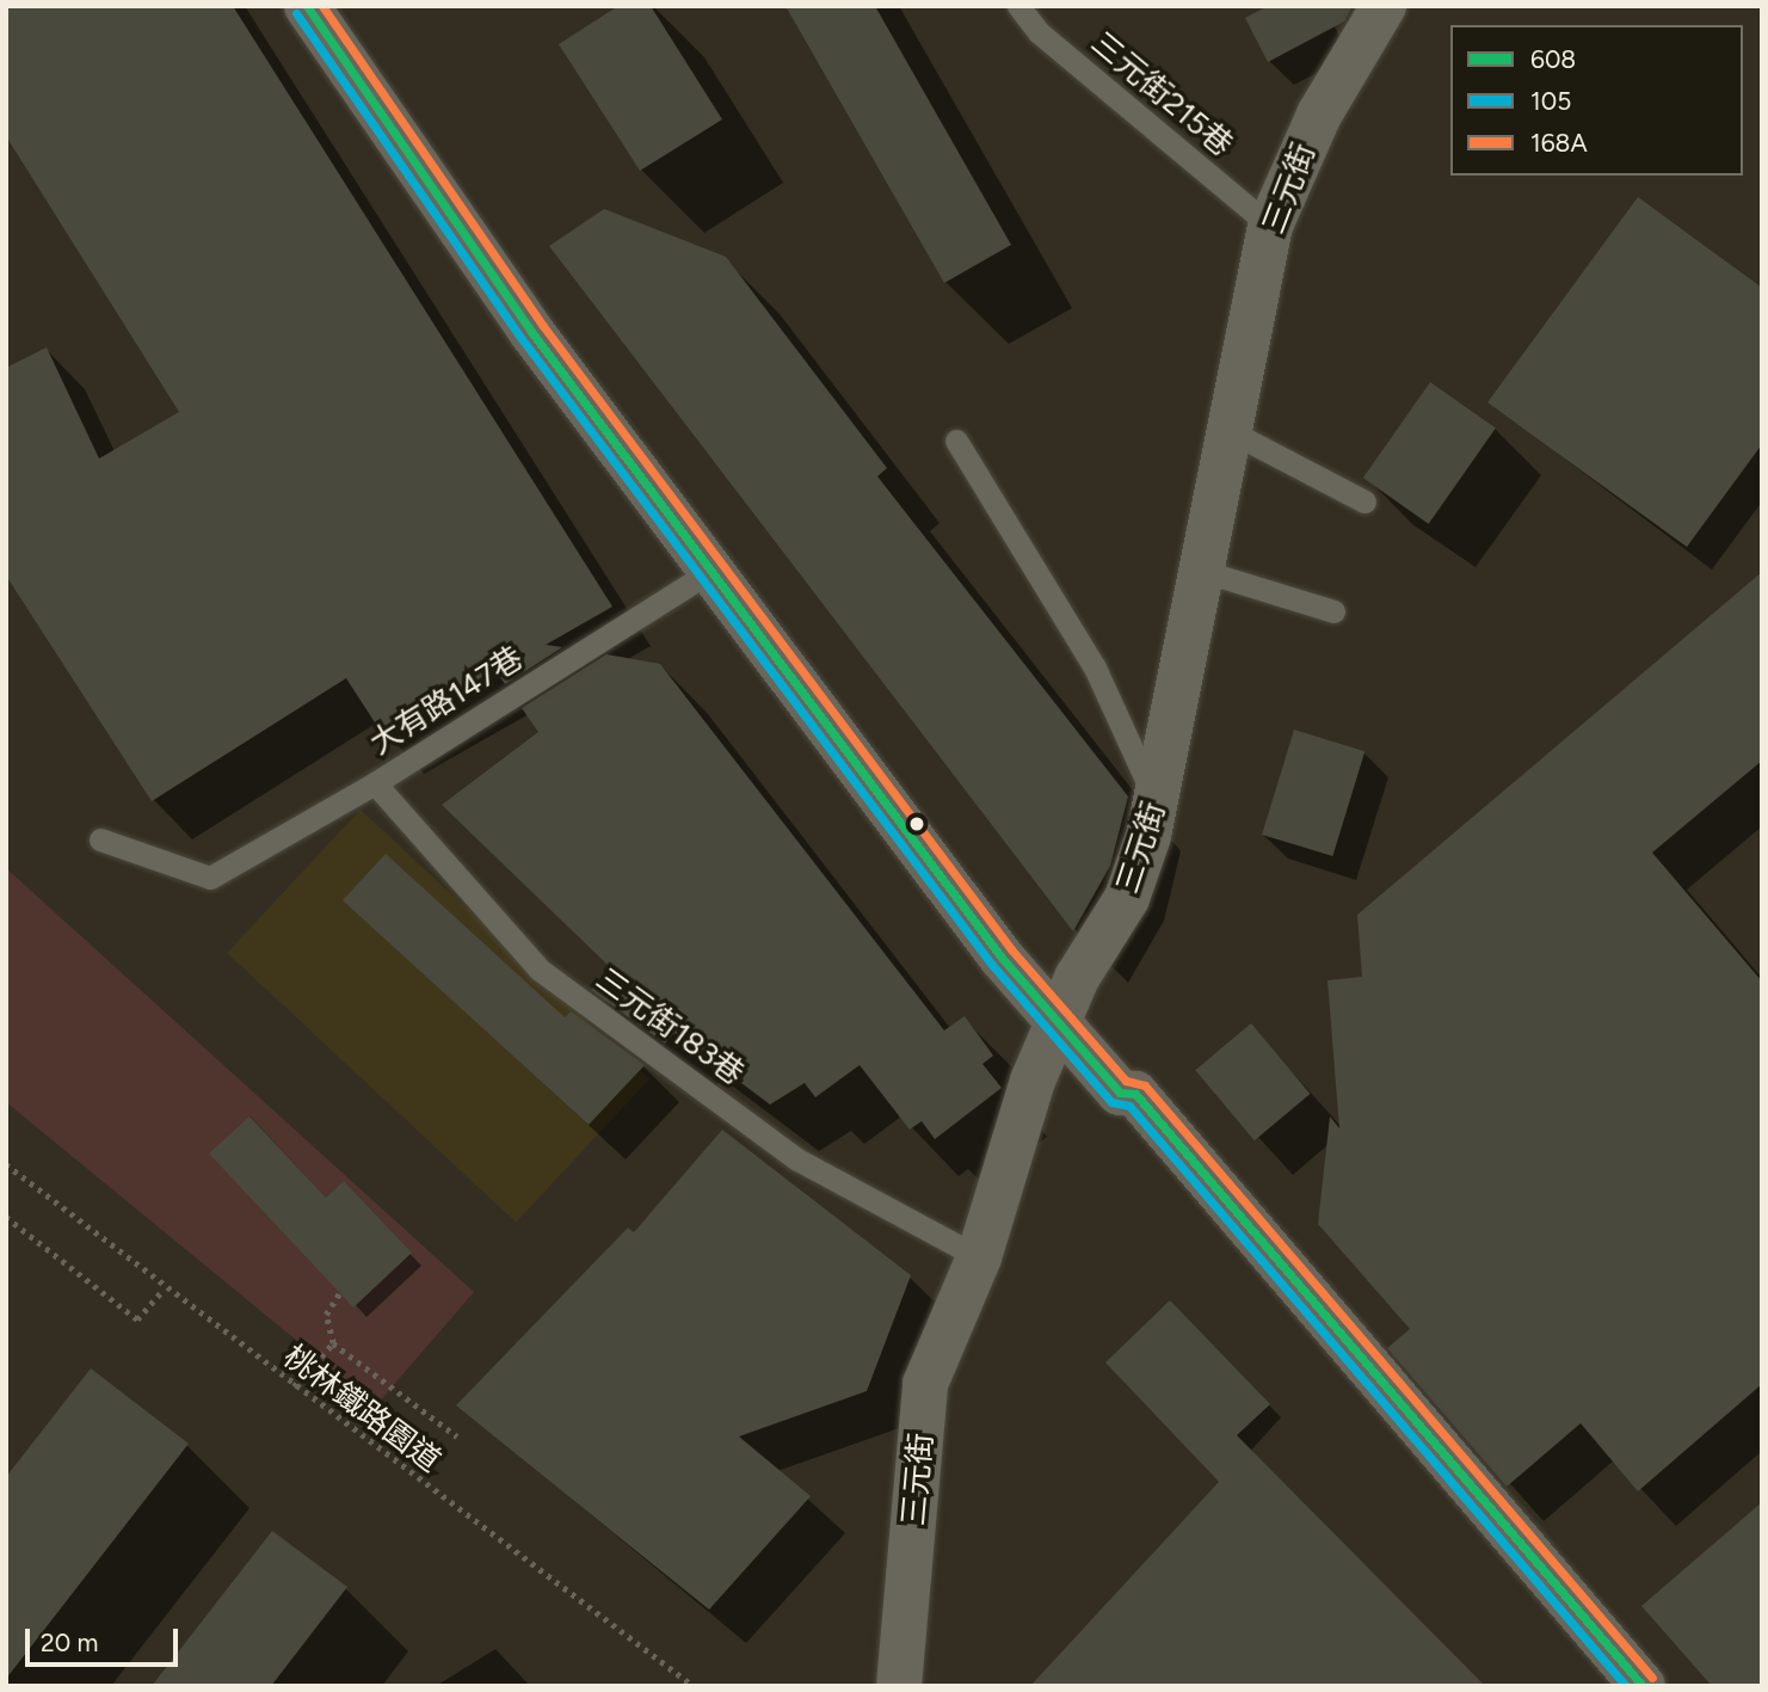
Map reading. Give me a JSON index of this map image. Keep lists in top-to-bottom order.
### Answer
{
  "streets": {
    "street": ["三元街"],
    "lane": ["三元街215巷", "大有路147巷", "三元街183巷"],
    "path": ["桃林鐵路園道"]
  },
  "crossings": [
    ["三元街215巷", "三元街"],
    ["三元街", "三元街183巷"],
    ["大有路147巷", "三元街183巷"]
  ],
  "lines": ["transit line 608", "transit line 168A", "transit line 105"],
  "legend": ["608", "105", "168A"],
  "scale_bar": "20 m"
}
